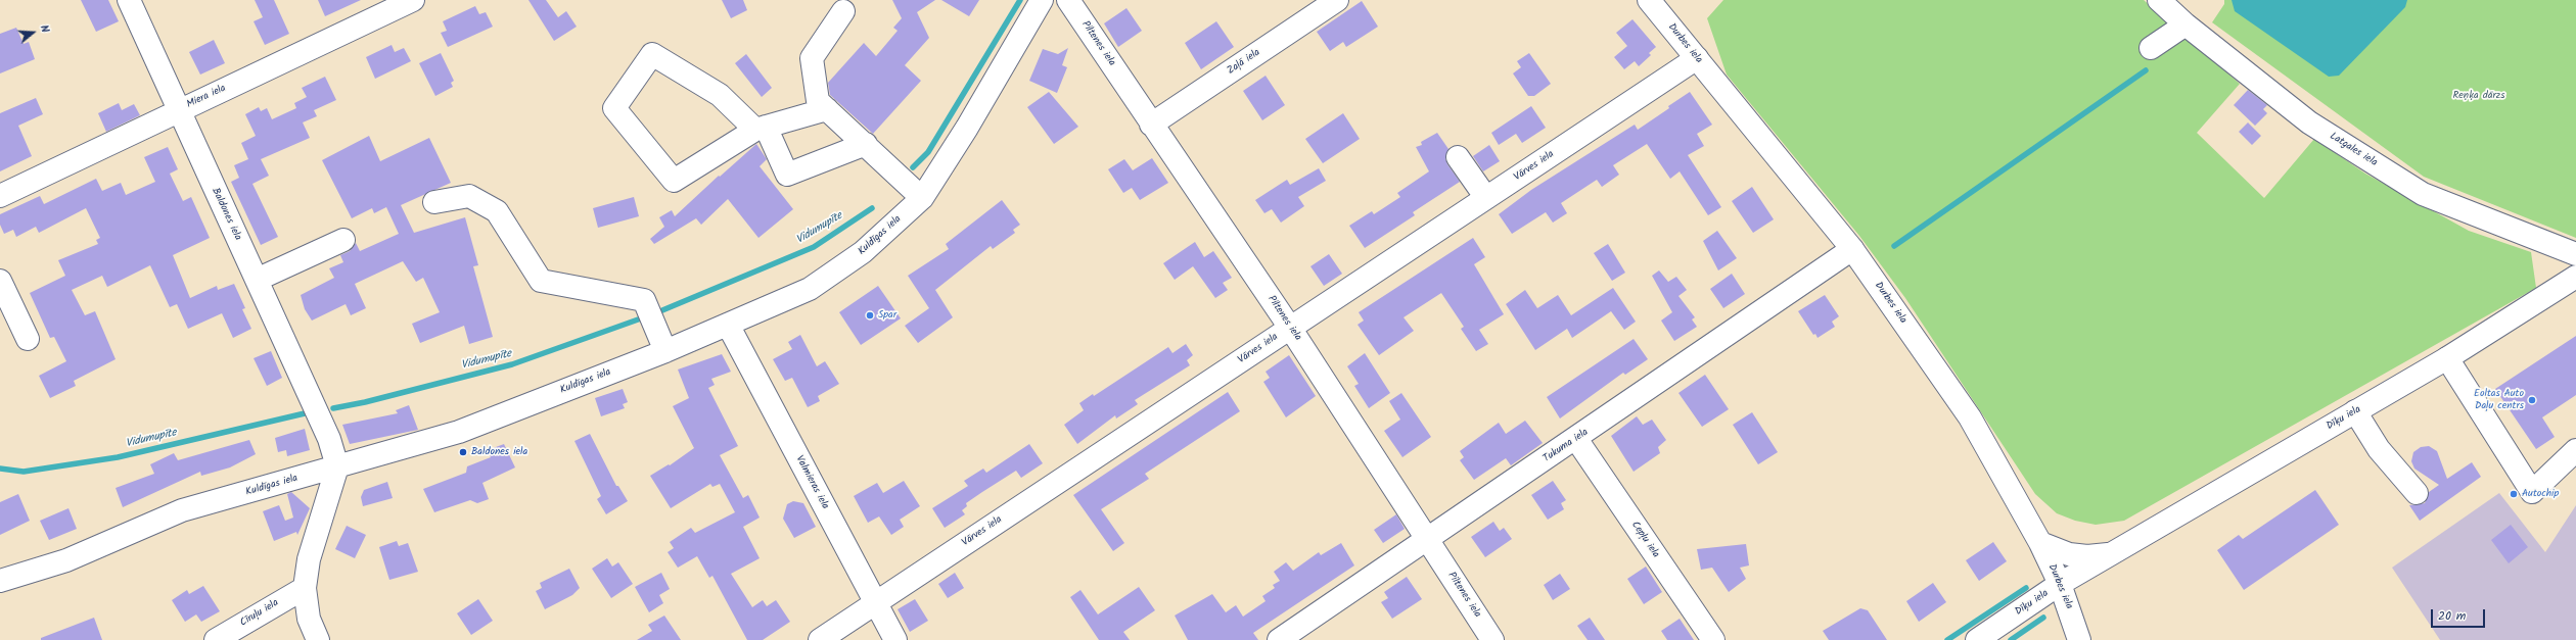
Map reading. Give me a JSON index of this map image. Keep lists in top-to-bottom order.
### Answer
{
  "streets": {
    "street": [
      "Piltenes iela",
      "Durbes iela",
      "Zaļā iela",
      "Miera iela",
      "Latgales iela",
      "Vārves iela",
      "Baldones iela",
      "Kuldīgas iela",
      "Dīķu iela",
      "Tukuma iela",
      "Valmieras iela",
      "Cepļu iela",
      "Cīruļu iela"
    ]
  },
  "crossings": [
    ["Piltenes iela", "Zaļā iela"],
    ["Piltenes iela", "Vārves iela"],
    ["Piltenes iela", "Tukuma iela"],
    ["Durbes iela", "Vārves iela"],
    ["Durbes iela", "Dīķu iela"],
    ["Durbes iela", "Tukuma iela"],
    ["Miera iela", "Baldones iela"],
    ["Vārves iela", "Valmieras iela"],
    ["Baldones iela", "Kuldīgas iela"],
    ["Kuldīgas iela", "Valmieras iela"],
    ["Tukuma iela", "Cepļu iela"]
  ],
  "water": ["Vidumupīte"],
  "parks": ["Reņķa dārzs"],
  "places": [
    "Spar",
    "Eoltas Auto Daļu centrs",
    "Baldones iela",
    "Autochip"
  ],
  "scale_bar": "20 m",
  "north": "right"
}
